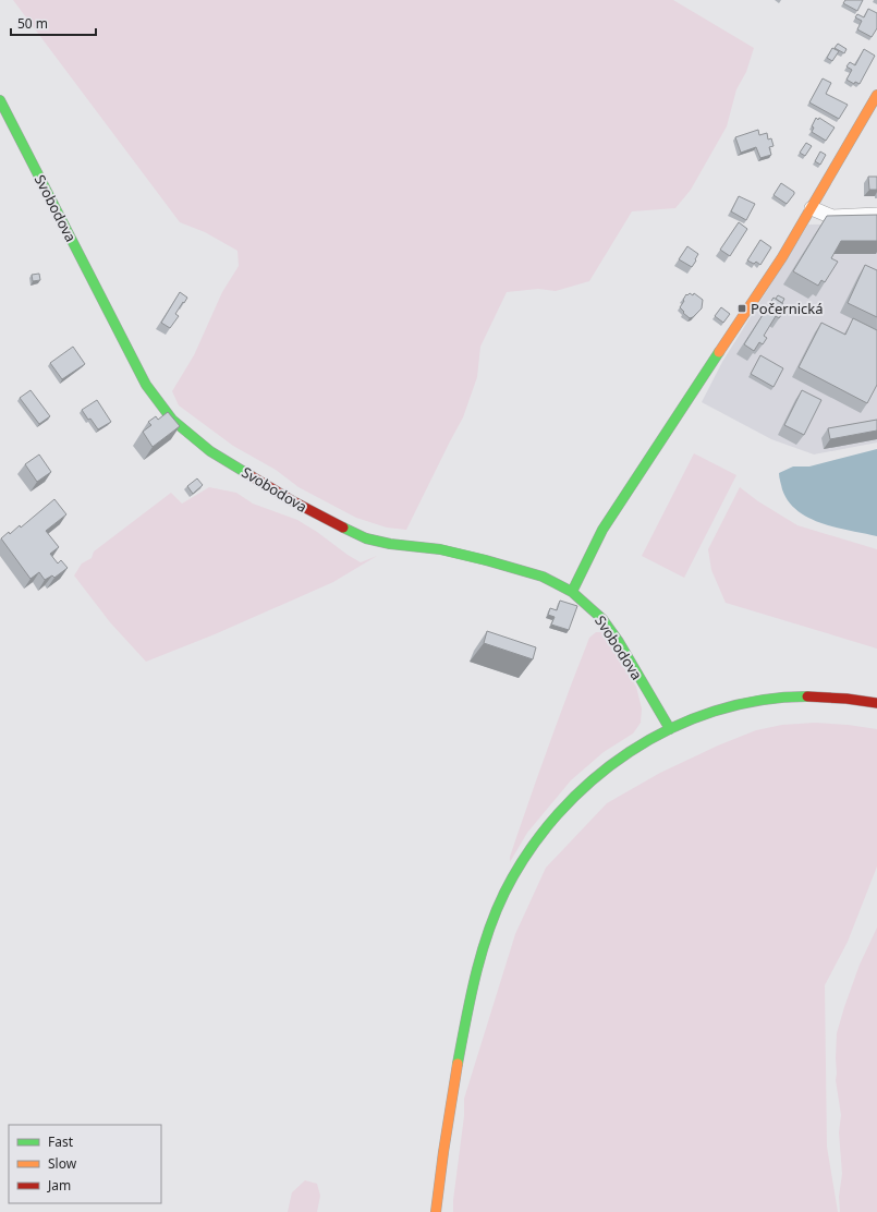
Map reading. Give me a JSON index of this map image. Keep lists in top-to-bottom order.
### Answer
{
  "streets": {
    "street": ["Svobodova"]
  },
  "places": {
    "transit": ["Počernická"]
  },
  "legend": ["Fast", "Slow", "Jam"],
  "scale_bar": "50 m"
}
